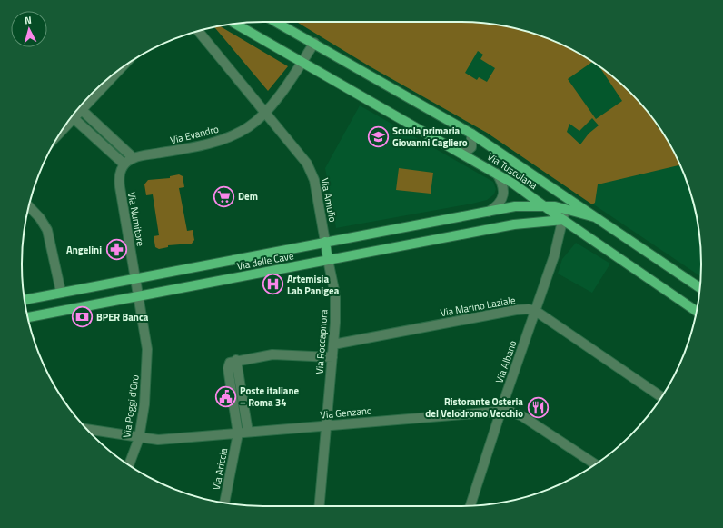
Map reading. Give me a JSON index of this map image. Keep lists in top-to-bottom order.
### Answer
{
  "streets": {
    "main road": ["Via Tuscolana", "Via delle Cave"],
    "street": [
      "Via Evandro",
      "Via Amulio",
      "Via Numitore",
      "Via Marino Laziale",
      "Via Roccapriora",
      "Via Albano",
      "Via Poggi d'Oro",
      "Via Genzano",
      "Via Ariccia"
    ]
  },
  "crossings": [
    ["Via Evandro", "Via Tuscolana"],
    ["Via Evandro", "Via Amulio"],
    ["Via Evandro", "Via Numitore"],
    ["Via Tuscolana", "Via delle Cave"],
    ["Via Tuscolana", "Via Albano"],
    ["Via Amulio", "Via delle Cave"],
    ["Via Numitore", "Via delle Cave"],
    ["Via Numitore", "Via Poggi d'Oro"],
    ["Via delle Cave", "Via Roccapriora"],
    ["Via delle Cave", "Via Albano"],
    ["Via delle Cave", "Via Poggi d'Oro"],
    ["Via Marino Laziale", "Via Roccapriora"],
    ["Via Marino Laziale", "Via Albano"],
    ["Via Roccapriora", "Via Genzano"],
    ["Via Albano", "Via Genzano"],
    ["Via Poggi d'Oro", "Via Genzano"],
    ["Via Genzano", "Via Ariccia"]
  ],
  "places": {
    "school or university": ["Scuola primaria Giovanni Cagliero"],
    "supermarket": ["Dem"],
    "pharmacy": ["Angelini"],
    "hospital": ["Artemisia Lab Panigea"],
    "bank": ["BPER Banca"],
    "public building": ["Poste italiane – Roma 34"],
    "restaurant": ["Ristorante Osteria del Velodromo Vecchio"]
  },
  "north": "top"
}
